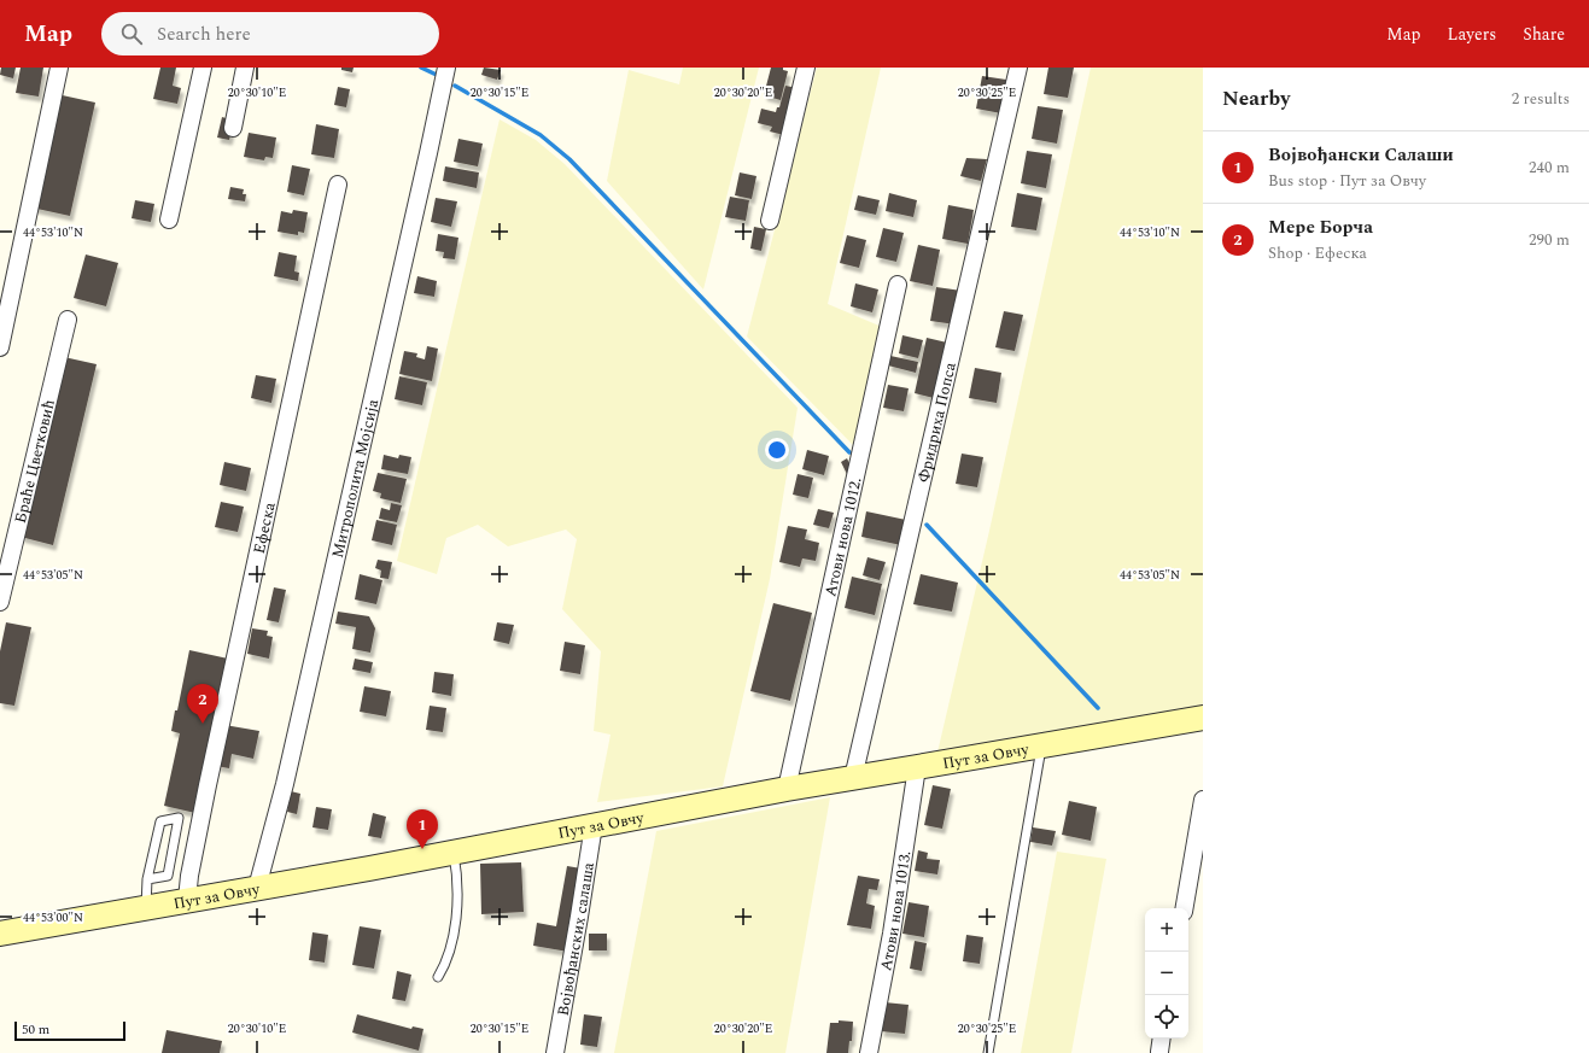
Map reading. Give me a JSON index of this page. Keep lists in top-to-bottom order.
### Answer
{
  "streets": {
    "street": [
      "Фридриха Попса",
      "Браће Цветковић",
      "Митрополита Мојсија",
      "Ефеска",
      "Атови нова 1012.",
      "Пут за Овчу",
      "Атови нова 1013.",
      "Војвођанских салаша"
    ]
  },
  "crossings": [
    ["Фридриха Попса", "Пут за Овчу"],
    ["Митрополита Мојсија", "Пут за Овчу"],
    ["Ефеска", "Пут за Овчу"],
    ["Атови нова 1012.", "Пут за Овчу"],
    ["Пут за Овчу", "Атови нова 1013."],
    ["Пут за Овчу", "Војвођанских салаша"]
  ],
  "scale_bar": "50 m",
  "page": {
    "header": "Map",
    "search": "Search here",
    "nav": ["Map", "Layers", "Share"],
    "heading": ["Nearby", "2 results"],
    "list": [
      {
        "mark": "1",
        "name": "Војвођански Салаши",
        "note": "Bus stop · Пут за Овчу",
        "value": "240 m"
      },
      {
        "mark": "2",
        "name": "Мере Борча",
        "note": "Shop · Ефеска",
        "value": "290 m"
      }
    ],
    "pins": ["2", "1"],
    "map_buttons": ["+", "−"],
    "scale": "50 m"
  },
  "coordinates": [
    "20°30'10\"E",
    "20°30'15\"E",
    "20°30'20\"E",
    "20°30'25\"E",
    "44°53'10\"N",
    "44°53'05\"N",
    "44°53'00\"N"
  ]
}
